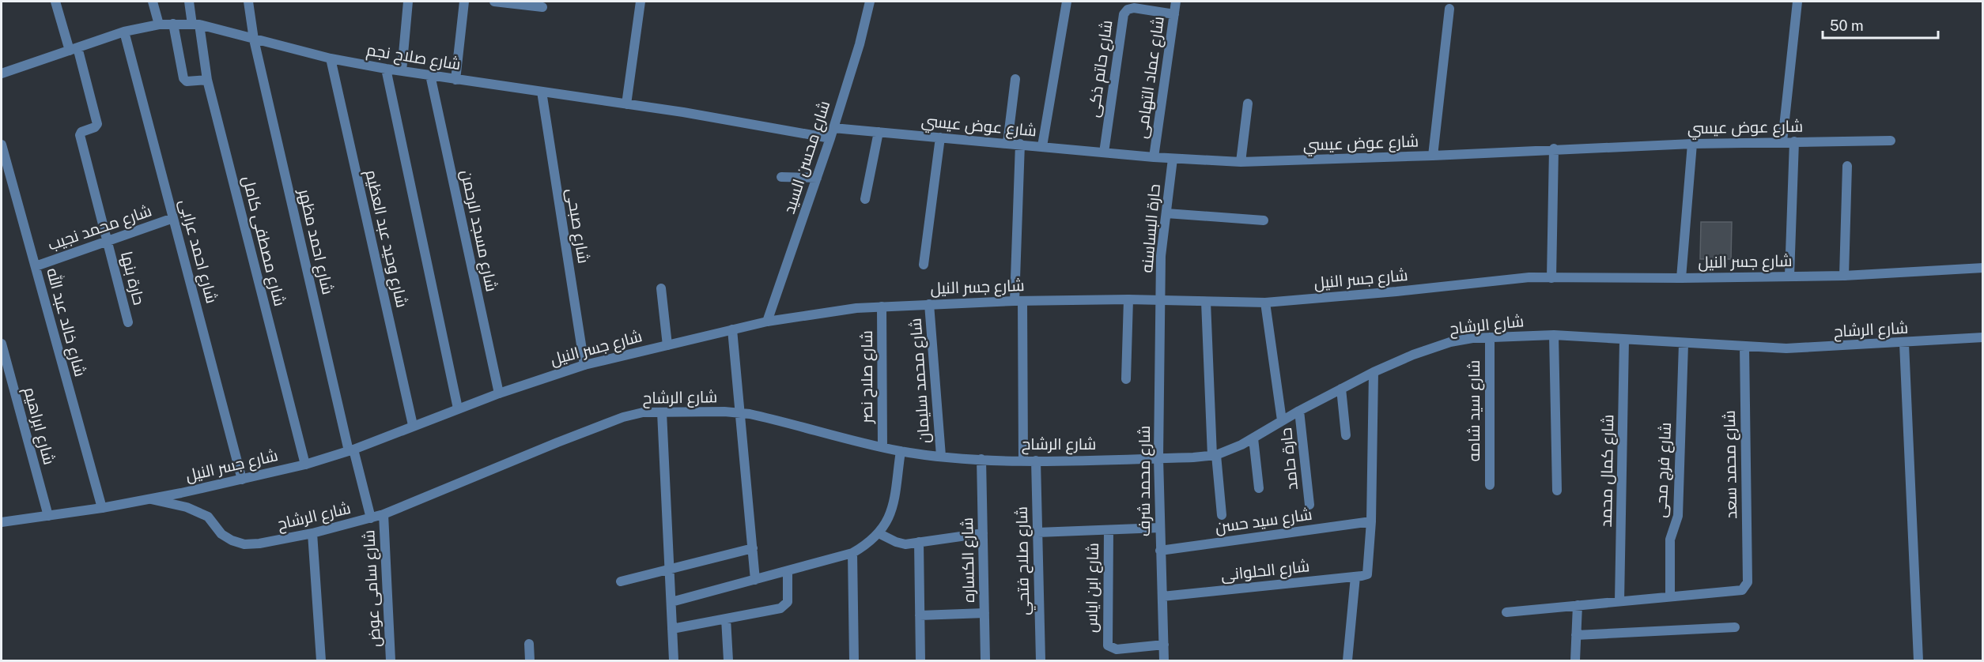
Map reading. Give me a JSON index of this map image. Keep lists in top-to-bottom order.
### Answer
{
  "streets": {
    "street": [
      "شارع صلاح نجم",
      "شارع حاتم ذكى",
      "شارع عماد التهامى",
      "شارع عوض عيسي",
      "شارع محسن السيد",
      "شارع صبحى",
      "شارع محمد نجيب",
      "حارة البساسنه",
      "شارع مسجد الرحمن",
      "شارع وحيد عبد العظيم",
      "شارع مصطفى كامل",
      "شارع احمد مظهر",
      "شارع احمد عرابى",
      "شارع جسر النيل",
      "حارة بنها",
      "شارع خالد عبد الله",
      "شارع الرشاح",
      "شارع صلاح نصر",
      "شارع محمد سليمان",
      "شارع سيد شامه",
      "شارع ابراهيم",
      "حارة حامد",
      "شارع محمد سعد",
      "شارع فرج محى",
      "شارع كمال محمد",
      "شارع محمد شرف",
      "شارع سيد حسن",
      "شارع الكساره",
      "شارع صلاح فتحي",
      "شارع الحلوانى",
      "شارع ابن اياس",
      "شارع سامى عوض"
    ]
  },
  "crossings": [
    ["شارع صلاح نجم", "شارع محسن السيد"],
    ["شارع صلاح نجم", "شارع صبحى"],
    ["شارع صلاح نجم", "شارع مسجد الرحمن"],
    ["شارع صلاح نجم", "شارع وحيد عبد العظيم"],
    ["شارع صلاح نجم", "شارع مصطفى كامل"],
    ["شارع صلاح نجم", "شارع احمد مظهر"],
    ["شارع صلاح نجم", "شارع احمد عرابى"],
    ["شارع صلاح نجم", "حارة بنها"],
    ["شارع حاتم ذكى", "شارع عماد التهامى"],
    ["شارع حاتم ذكى", "شارع عوض عيسي"],
    ["شارع عماد التهامى", "شارع عوض عيسي"],
    ["شارع عوض عيسي", "شارع محسن السيد"],
    ["شارع عوض عيسي", "حارة البساسنه"],
    ["شارع محسن السيد", "شارع جسر النيل"],
    ["شارع صبحى", "شارع جسر النيل"],
    ["شارع محمد نجيب", "شارع احمد عرابى"],
    ["شارع محمد نجيب", "حارة بنها"],
    ["شارع محمد نجيب", "شارع خالد عبد الله"],
    ["حارة البساسنه", "شارع جسر النيل"],
    ["حارة البساسنه", "شارع محمد شرف"],
    ["شارع مسجد الرحمن", "شارع جسر النيل"],
    ["شارع وحيد عبد العظيم", "شارع جسر النيل"],
    ["شارع مصطفى كامل", "شارع جسر النيل"],
    ["شارع احمد مظهر", "شارع جسر النيل"],
    ["شارع احمد مظهر", "شارع الرشاح"],
    ["شارع احمد عرابى", "شارع جسر النيل"],
    ["شارع جسر النيل", "شارع خالد عبد الله"],
    ["شارع جسر النيل", "شارع الرشاح"],
    ["شارع جسر النيل", "شارع صلاح نصر"],
    ["شارع جسر النيل", "شارع محمد سليمان"],
    ["شارع جسر النيل", "شارع ابراهيم"],
    ["شارع جسر النيل", "شارع محمد شرف"],
    ["شارع الرشاح", "شارع صلاح نصر"],
    ["شارع الرشاح", "شارع محمد سليمان"],
    ["شارع الرشاح", "شارع سيد شامه"],
    ["شارع الرشاح", "حارة حامد"],
    ["شارع الرشاح", "شارع محمد سعد"],
    ["شارع الرشاح", "شارع فرج محى"],
    ["شارع الرشاح", "شارع كمال محمد"],
    ["شارع الرشاح", "شارع محمد شرف"],
    ["شارع الرشاح", "شارع الكساره"],
    ["شارع الرشاح", "شارع صلاح فتحي"],
    ["شارع الرشاح", "شارع سامى عوض"],
    ["شارع محمد سعد", "شارع فرج محى"],
    ["شارع محمد شرف", "شارع سيد حسن"],
    ["شارع محمد شرف", "شارع الحلوانى"],
    ["شارع محمد شرف", "شارع ابن اياس"],
    ["شارع سيد حسن", "شارع الحلوانى"]
  ],
  "scale_bar": "50 m"
}
